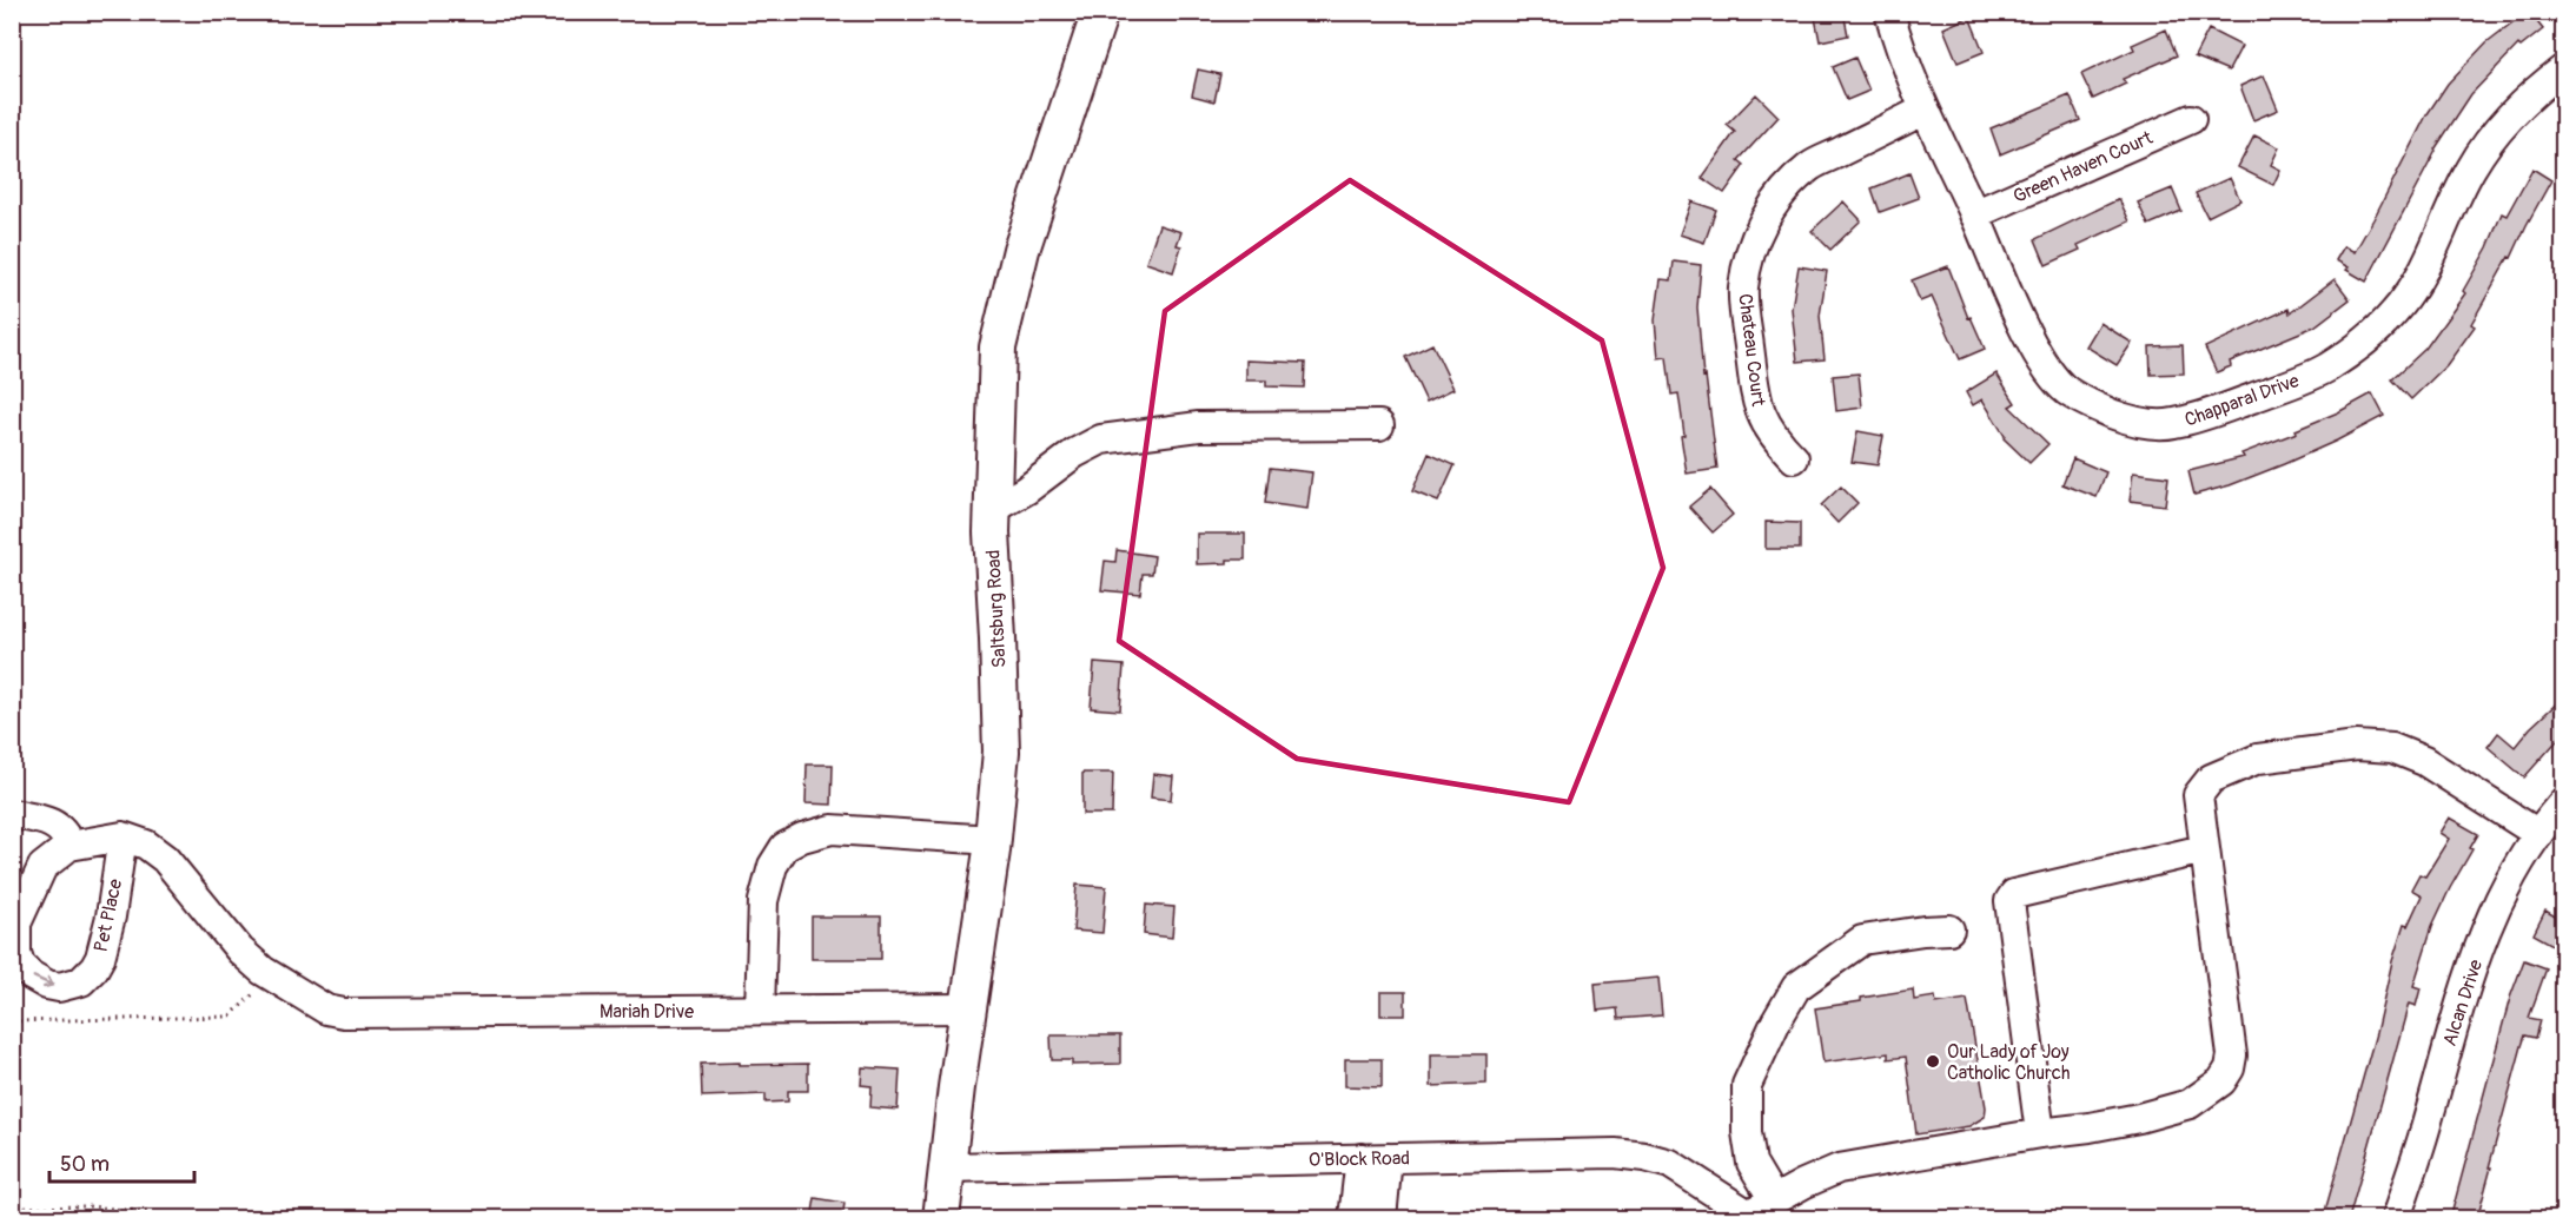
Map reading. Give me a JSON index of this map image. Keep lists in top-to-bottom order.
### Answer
{
  "streets": {
    "main road": ["Saltsburg Road"],
    "street": [
      "Green Haven Court",
      "Chateau Court",
      "Chapparal Drive",
      "Pet Place",
      "Alcan Drive",
      "Mariah Drive",
      "O'Block Road"
    ]
  },
  "crossings": [
    ["Green Haven Court", "Chapparal Drive"],
    ["Chateau Court", "Chapparal Drive"],
    ["Saltsburg Road", "Mariah Drive"],
    ["Saltsburg Road", "O'Block Road"]
  ],
  "places": ["Our Lady of Joy Catholic Church"],
  "scale_bar": "50 m"
}
